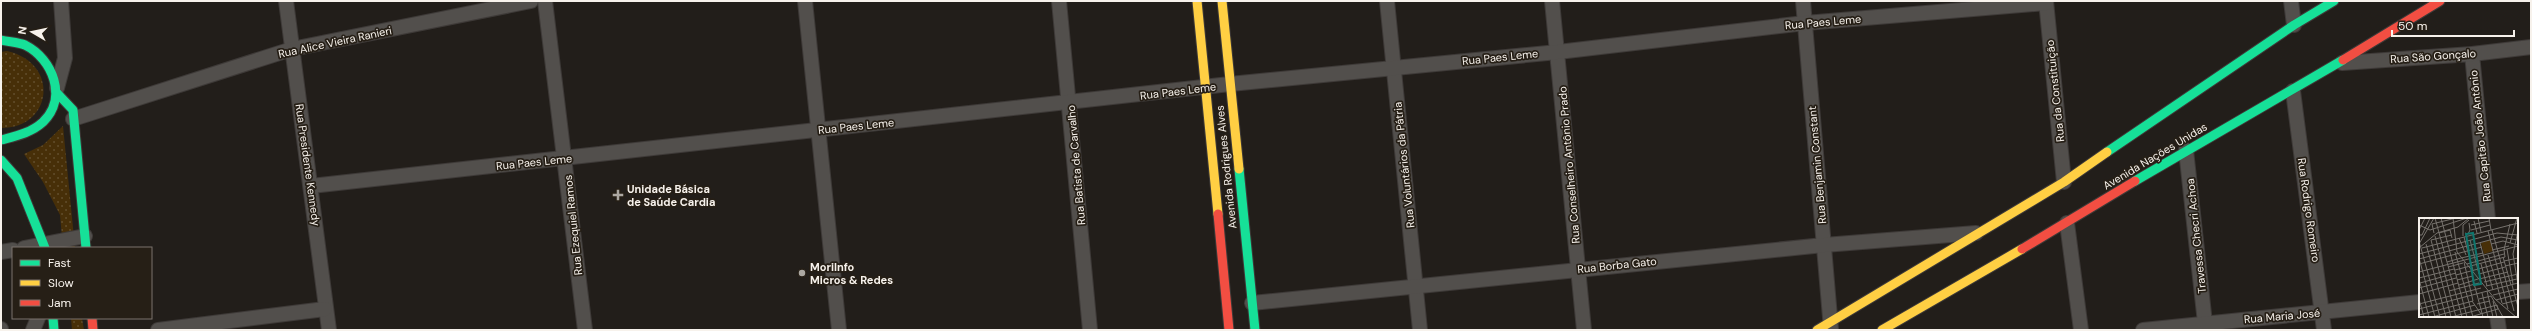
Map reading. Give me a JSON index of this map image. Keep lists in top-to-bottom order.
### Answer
{
  "streets": {
    "main road": ["Avenida Nações Unidas", "Avenida Rodrigues Alves"],
    "street": [
      "Rua Paes Leme",
      "Rua Alice Vieira Ranieri",
      "Rua São Gonçalo",
      "Rua da Constituição",
      "Rua Capitão João Antônio",
      "Rua Presidente Kennedy",
      "Rua Batista de Carvalho",
      "Rua Voluntários da Pátria",
      "Rua Conselheiro Antônio Prado",
      "Rua Benjamin Constant",
      "Rua Rodrigo Romeiro",
      "Rua Ezequiel Ramos",
      "Travessa Checri Achoa",
      "Rua Borba Gato",
      "Rua Maria José"
    ]
  },
  "crossings": [
    ["Rua Paes Leme", "Rua da Constituição"],
    ["Rua Paes Leme", "Rua Presidente Kennedy"],
    ["Rua Paes Leme", "Rua Batista de Carvalho"],
    ["Rua Paes Leme", "Rua Voluntários da Pátria"],
    ["Rua Paes Leme", "Rua Conselheiro Antônio Prado"],
    ["Rua Paes Leme", "Rua Benjamin Constant"],
    ["Rua Paes Leme", "Avenida Rodrigues Alves"],
    ["Rua Paes Leme", "Rua Ezequiel Ramos"],
    ["Rua Alice Vieira Ranieri", "Rua Presidente Kennedy"],
    ["Rua São Gonçalo", "Rua Capitão João Antônio"],
    ["Rua São Gonçalo", "Avenida Nações Unidas"],
    ["Avenida Nações Unidas", "Rua Rodrigo Romeiro"],
    ["Avenida Nações Unidas", "Travessa Checri Achoa"],
    ["Rua Voluntários da Pátria", "Rua Borba Gato"],
    ["Rua Conselheiro Antônio Prado", "Rua Borba Gato"],
    ["Rua Benjamin Constant", "Rua Borba Gato"],
    ["Avenida Rodrigues Alves", "Rua Borba Gato"],
    ["Rua Rodrigo Romeiro", "Rua Maria José"],
    ["Travessa Checri Achoa", "Rua Maria José"]
  ],
  "places": {
    "health": ["Unidade Básica de Saúde Cardia"],
    "other": ["MoriInfo Micros & Redes"]
  },
  "legend": ["Fast", "Slow", "Jam"],
  "scale_bar": "50 m",
  "north": "left"
}
